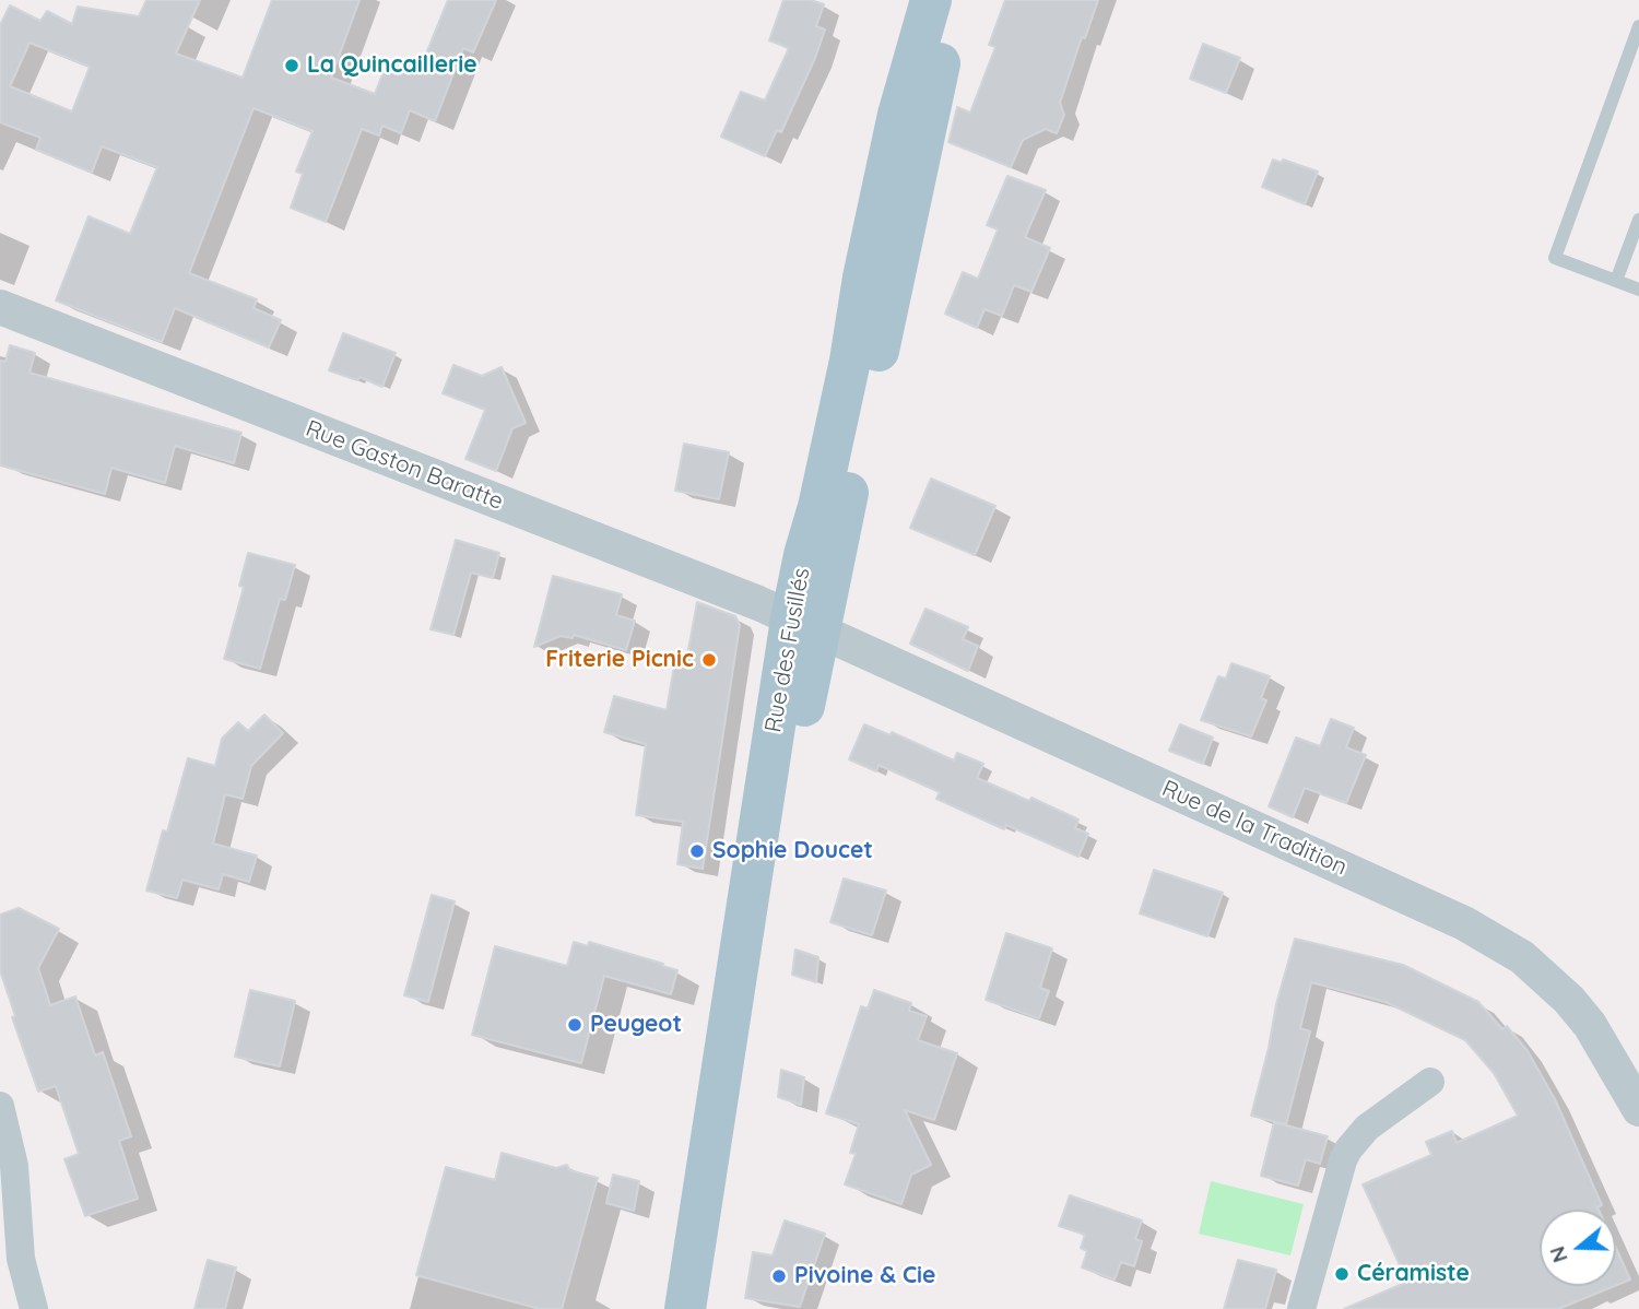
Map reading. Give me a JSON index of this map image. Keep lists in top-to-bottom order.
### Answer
{
  "streets": {
    "main road": ["Rue des Fusillés"],
    "street": ["Rue Gaston Baratte", "Rue de la Tradition"]
  },
  "crossings": [
    ["Rue Gaston Baratte", "Rue des Fusillés"],
    ["Rue Gaston Baratte", "Rue de la Tradition"],
    ["Rue des Fusillés", "Rue de la Tradition"]
  ],
  "places": [
    "La Quincaillerie",
    "Friterie Picnic",
    "Sophie Doucet",
    "Peugeot",
    "Céramiste",
    "Pivoine & Cie"
  ],
  "north": "left"
}
